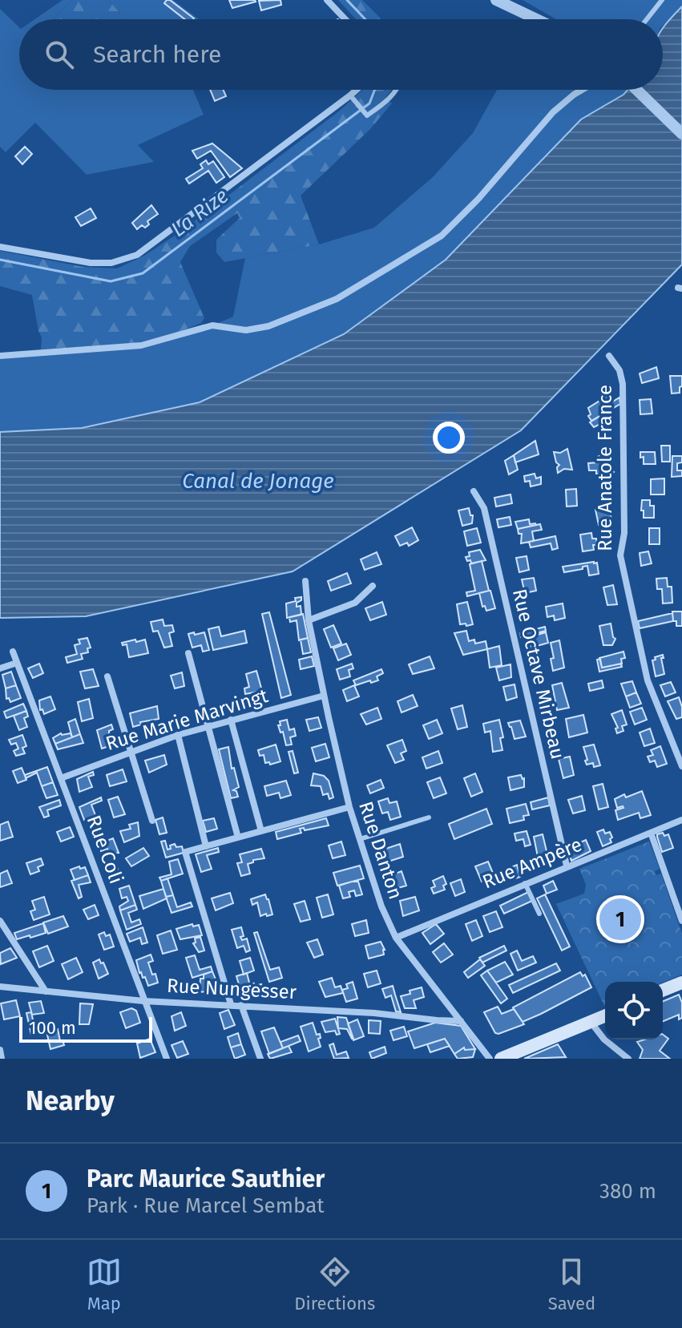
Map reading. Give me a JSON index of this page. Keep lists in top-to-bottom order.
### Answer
{
  "streets": {
    "street": [
      "Rue Anatole France",
      "Rue Octave Mirbeau",
      "Rue Marie Marvingt",
      "Rue Coli",
      "Rue Danton",
      "Rue Ampère",
      "Rue Nungesser"
    ]
  },
  "crossings": [
    ["Rue Octave Mirbeau", "Rue Ampère"],
    ["Rue Marie Marvingt", "Rue Coli"],
    ["Rue Marie Marvingt", "Rue Danton"],
    ["Rue Coli", "Rue Nungesser"],
    ["Rue Danton", "Rue Ampère"],
    ["Rue Danton", "Rue Nungesser"]
  ],
  "water": ["La Rize", "Canal de Jonage"],
  "scale_bar": "100 m",
  "page": {
    "search": "Search here",
    "pins": "1",
    "scale": "100 m",
    "heading": "Nearby",
    "list": [
      {
        "mark": "1",
        "name": "Parc Maurice Sauthier",
        "note": "Park · Rue Marcel Sembat",
        "value": "380 m"
      }
    ],
    "nav": ["Map", "Directions", "Saved"]
  }
}
